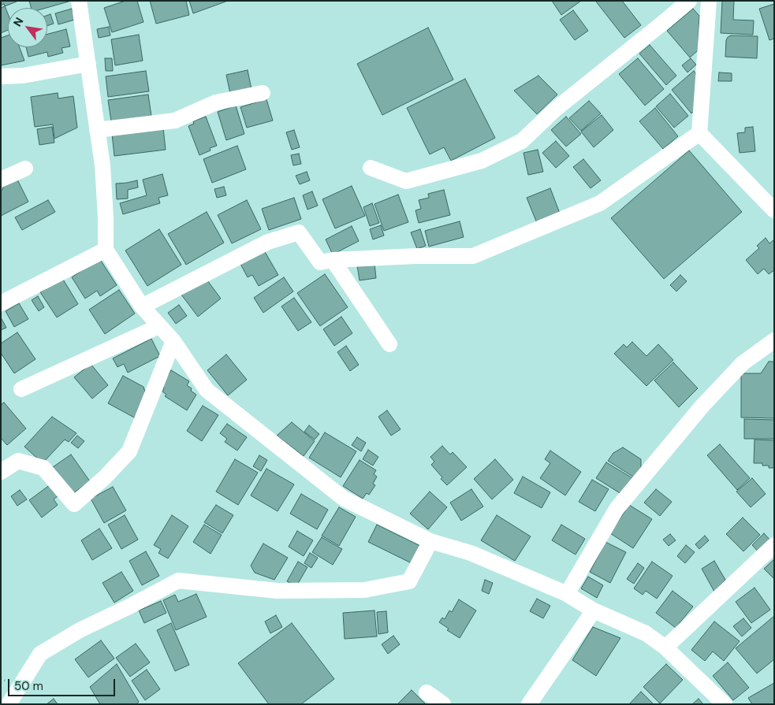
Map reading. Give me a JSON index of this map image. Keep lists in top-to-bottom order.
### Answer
{
  "scale_bar": "50 m",
  "north": "top left"
}
